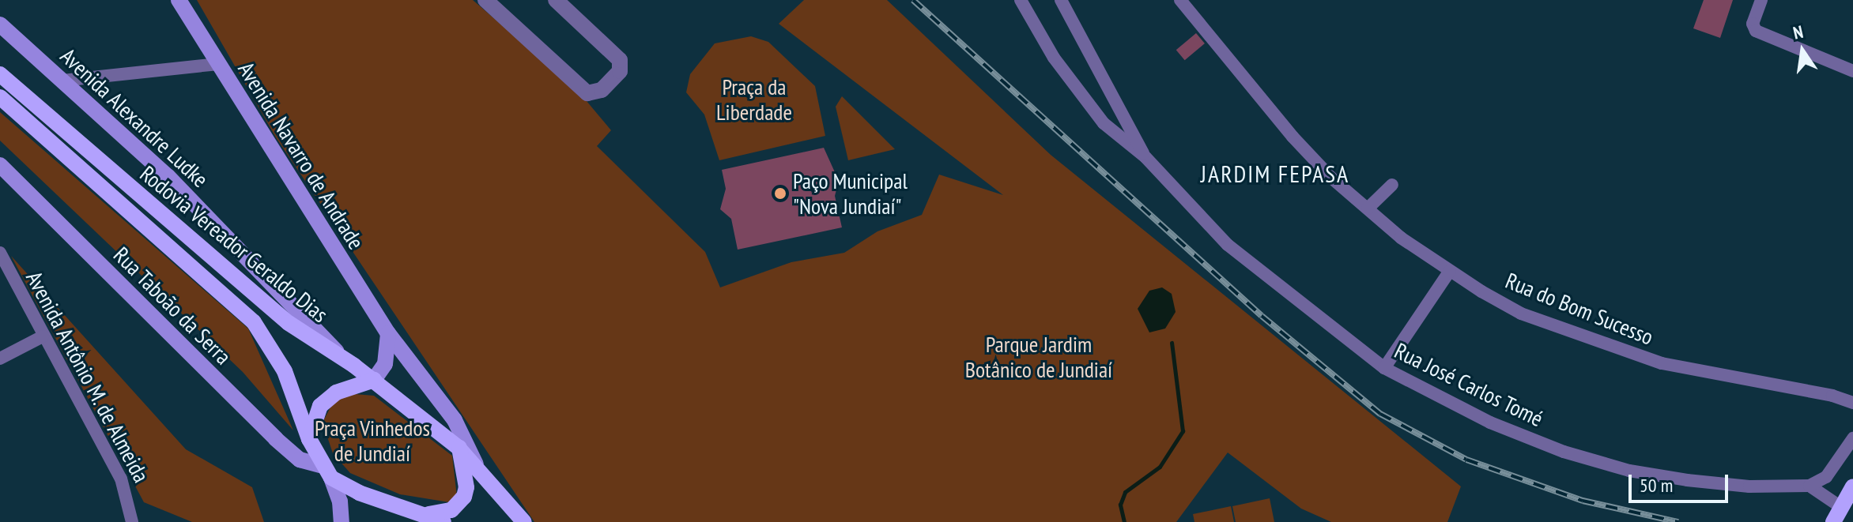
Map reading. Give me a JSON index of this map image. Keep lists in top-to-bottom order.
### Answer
{
  "streets": {
    "main road": [
      "Avenida Alexandre Ludke",
      "Avenida Navarro de Andrade",
      "Rodovia Vereador Geraldo Dias",
      "Rua Taboão da Serra"
    ],
    "street": ["Rua do Bom Sucesso", "Avenida Antônio M. de Almeida", "Rua José Carlos Tomé"]
  },
  "crossings": [
    ["Avenida Alexandre Ludke", "Rodovia Vereador Geraldo Dias"],
    ["Avenida Navarro de Andrade", "Rodovia Vereador Geraldo Dias"],
    ["Rodovia Vereador Geraldo Dias", "Rua Taboão da Serra"]
  ],
  "districts": ["JARDIM FEPASA"],
  "parks": ["Praça da Liberdade", "Parque Jardim Botânico de Jundiaí", "Praça Vinhedos de Jundiaí"],
  "places": ["Paço Municipal \"Nova Jundiaí\""],
  "scale_bar": "50 m",
  "north": "top"
}
